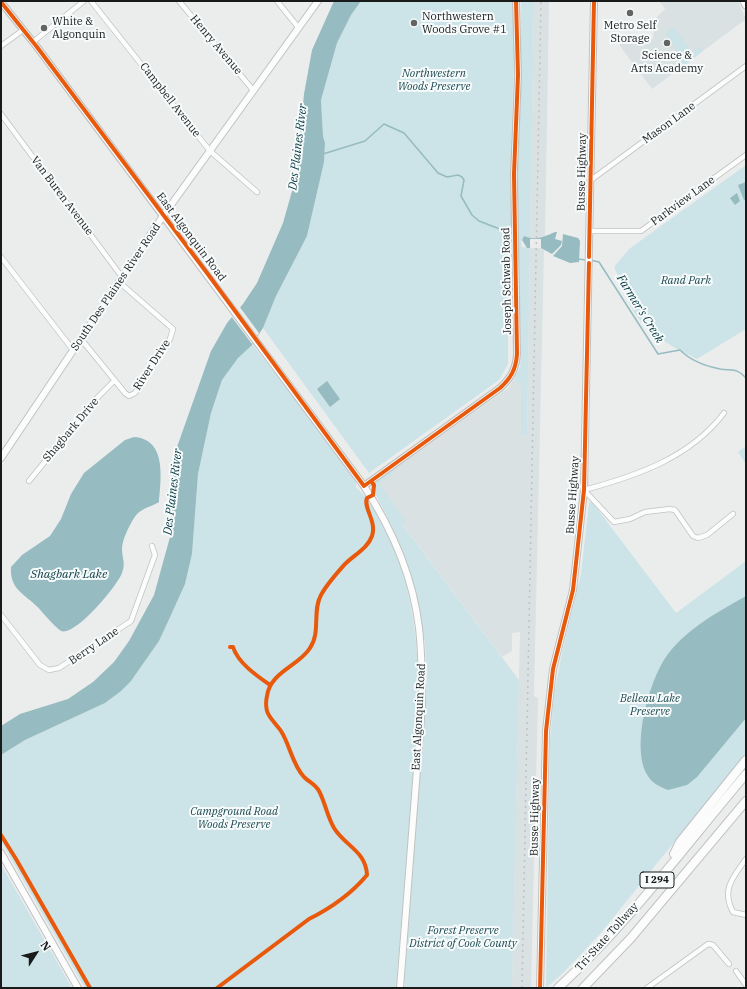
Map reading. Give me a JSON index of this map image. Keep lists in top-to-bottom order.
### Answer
{
  "streets": {
    "highway": ["I 294", "Tri-State Tollway"],
    "main road": ["Busse Highway", "East Algonquin Road", "South Des Plaines River Road"],
    "street": [
      "Henry Avenue",
      "Campbell Avenue",
      "Mason Lane",
      "Van Buren Avenue",
      "Parkview Lane",
      "Joseph Schwab Road",
      "River Drive",
      "Shagbark Drive",
      "Berry Lane"
    ]
  },
  "crossings": [
    ["Henry Avenue", "South Des Plaines River Road"],
    ["Campbell Avenue", "South Des Plaines River Road"],
    ["Mason Lane", "Busse Highway"],
    ["Busse Highway", "Parkview Lane"],
    ["Van Buren Avenue", "South Des Plaines River Road"],
    ["Van Buren Avenue", "River Drive"],
    ["East Algonquin Road", "Joseph Schwab Road"],
    ["East Algonquin Road", "South Des Plaines River Road"],
    ["South Des Plaines River Road", "River Drive"],
    ["River Drive", "Shagbark Drive"]
  ],
  "water": ["Des Plaines River", "Farmer's Creek", "Shagbark Lake"],
  "parks": [
    "Northwestern Woods Preserve",
    "Rand Park",
    "Belleau Lake Preserve",
    "Campground Road Woods Preserve",
    "Forest Preserve District of Cook County"
  ],
  "places": [
    "Metro Self Storage",
    "Northwestern Woods Grove #1",
    "White & Algonquin",
    "Science & Arts Academy"
  ],
  "north": "top right"
}
